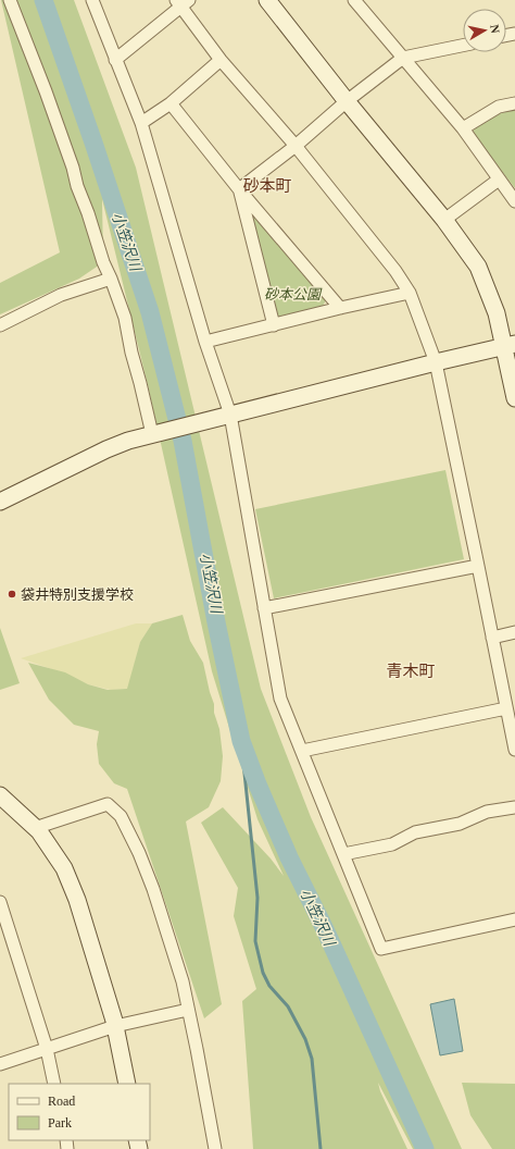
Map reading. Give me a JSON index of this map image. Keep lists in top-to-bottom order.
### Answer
{
  "districts": ["砂本町", "青木町"],
  "water": ["小笠沢川"],
  "parks": ["砂本公園"],
  "places": ["袋井特別支援学校"],
  "legend": ["Road", "Park"],
  "north": "right"
}
